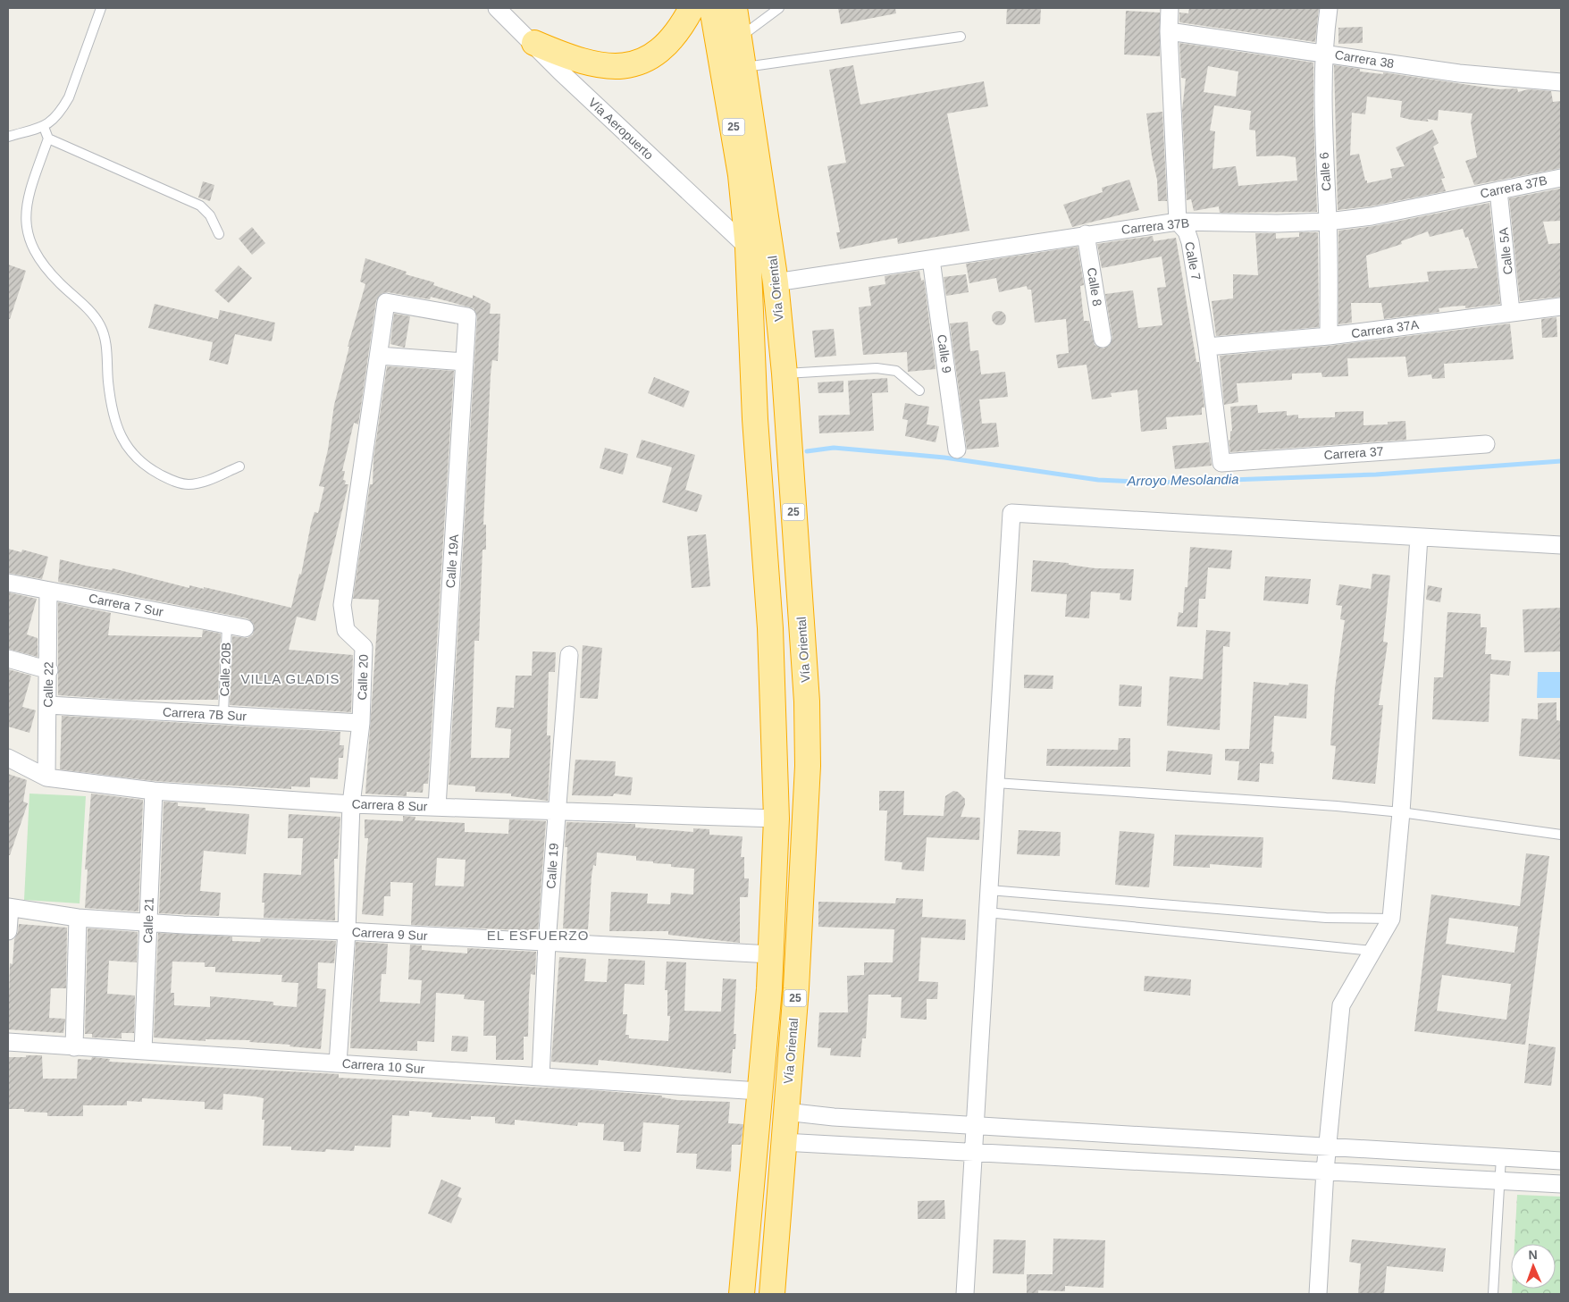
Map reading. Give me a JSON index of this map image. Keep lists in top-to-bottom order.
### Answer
{
  "streets": {
    "highway": ["25", "Vía Oriental"],
    "street": [
      "Carrera 38",
      "Vía Aeropuerto",
      "Calle 6",
      "Carrera 37B",
      "Calle 5A",
      "Calle 7",
      "Calle 8",
      "Carrera 37A",
      "Calle 9",
      "Carrera 37",
      "Calle 19A",
      "Carrera 7 Sur",
      "Calle 20",
      "Calle 22",
      "Carrera 7B Sur",
      "Carrera 8 Sur",
      "Calle 19",
      "Calle 21",
      "Carrera 9 Sur",
      "Carrera 10 Sur"
    ],
    "lane": ["Calle 20B"]
  },
  "crossings": [
    ["Carrera 38", "Calle 6"],
    ["Carrera 38", "Calle 7"],
    ["Vía Aeropuerto", "Vía Oriental"],
    ["Calle 6", "Carrera 37B"],
    ["Calle 6", "Carrera 37A"],
    ["Carrera 37B", "Calle 5A"],
    ["Carrera 37B", "Calle 7"],
    ["Carrera 37B", "Calle 8"],
    ["Carrera 37B", "Vía Oriental"],
    ["Carrera 37B", "Calle 9"],
    ["Calle 5A", "Carrera 37A"],
    ["Calle 7", "Carrera 37A"],
    ["Calle 7", "Carrera 37"],
    ["Vía Oriental", "Carrera 8 Sur"],
    ["Vía Oriental", "Carrera 9 Sur"],
    ["Vía Oriental", "Carrera 10 Sur"],
    ["Calle 19A", "Calle 20"],
    ["Calle 19A", "Carrera 8 Sur"],
    ["Carrera 7 Sur", "Calle 20B"],
    ["Carrera 7 Sur", "Calle 22"],
    ["Calle 20B", "Carrera 7B Sur"],
    ["Calle 20", "Carrera 7B Sur"],
    ["Calle 20", "Carrera 8 Sur"],
    ["Calle 20", "Carrera 9 Sur"],
    ["Calle 20", "Carrera 10 Sur"],
    ["Calle 22", "Carrera 7B Sur"],
    ["Calle 22", "Carrera 8 Sur"],
    ["Carrera 8 Sur", "Calle 19"],
    ["Carrera 8 Sur", "Calle 21"],
    ["Calle 19", "Carrera 9 Sur"],
    ["Calle 19", "Carrera 10 Sur"],
    ["Calle 21", "Carrera 9 Sur"],
    ["Calle 21", "Carrera 10 Sur"]
  ],
  "districts": ["VILLA GLADIS", "EL ESFUERZO"],
  "water": ["Arroyo Mesolandia"],
  "north": "top"
}
